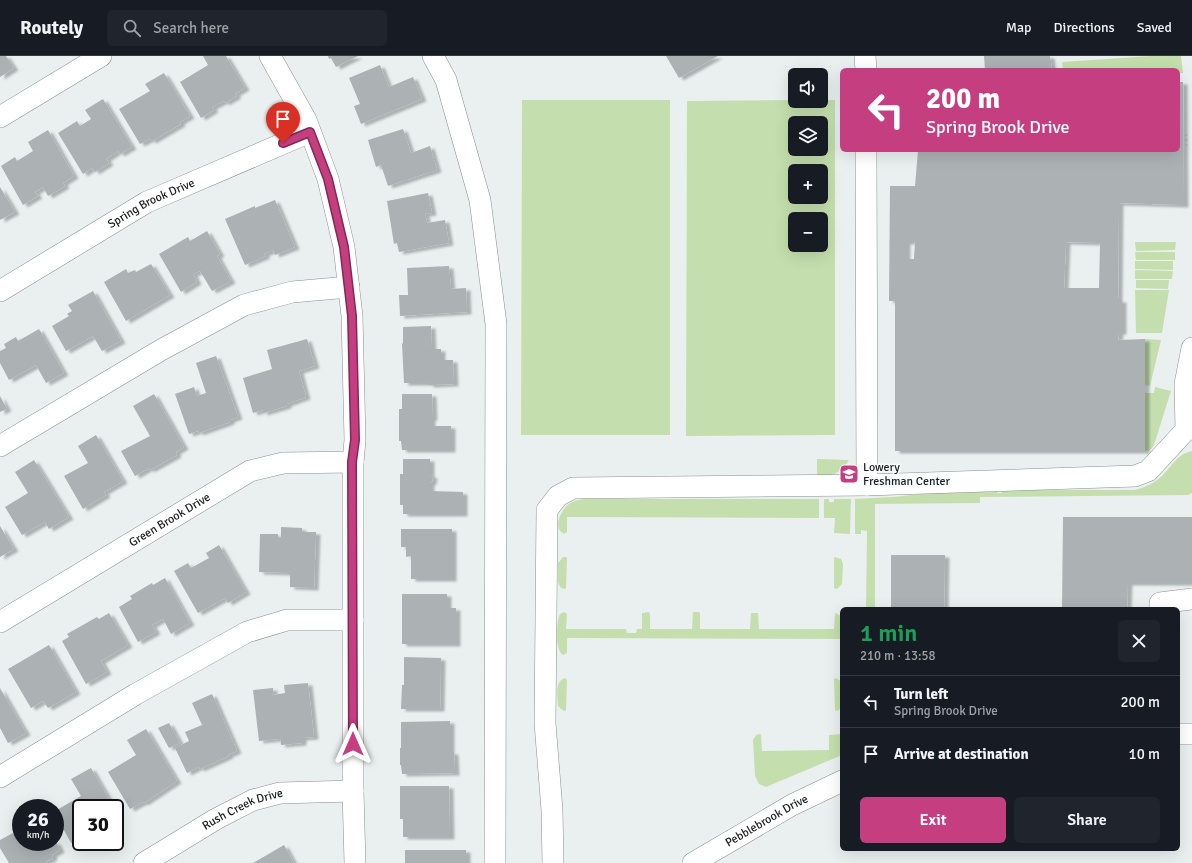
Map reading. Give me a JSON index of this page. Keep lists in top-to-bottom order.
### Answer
{
  "streets": {
    "street": [
      "Spring Brook Drive",
      "Green Brook Drive",
      "Rush Creek Drive",
      "Pebblebrook Drive"
    ]
  },
  "places": {
    "school or university": ["Lowery Freshman Center"]
  },
  "page": {
    "header": "Routely",
    "search": "Search here",
    "nav": ["Map", "Directions", "Saved"],
    "map_buttons": ["+", "−"],
    "turn": ["200 m", "Spring Brook Drive"],
    "heading": ["1 min", "210 m · 13:58"],
    "list": [
      {
        "name": "Turn left",
        "note": "Spring Brook Drive",
        "value": "200 m"
      },
      {
        "name": "Arrive at destination",
        "value": "10 m"
      }
    ],
    "buttons": ["Exit", "Share"],
    "speed": "26 km/h",
    "limit": "30"
  }
}
